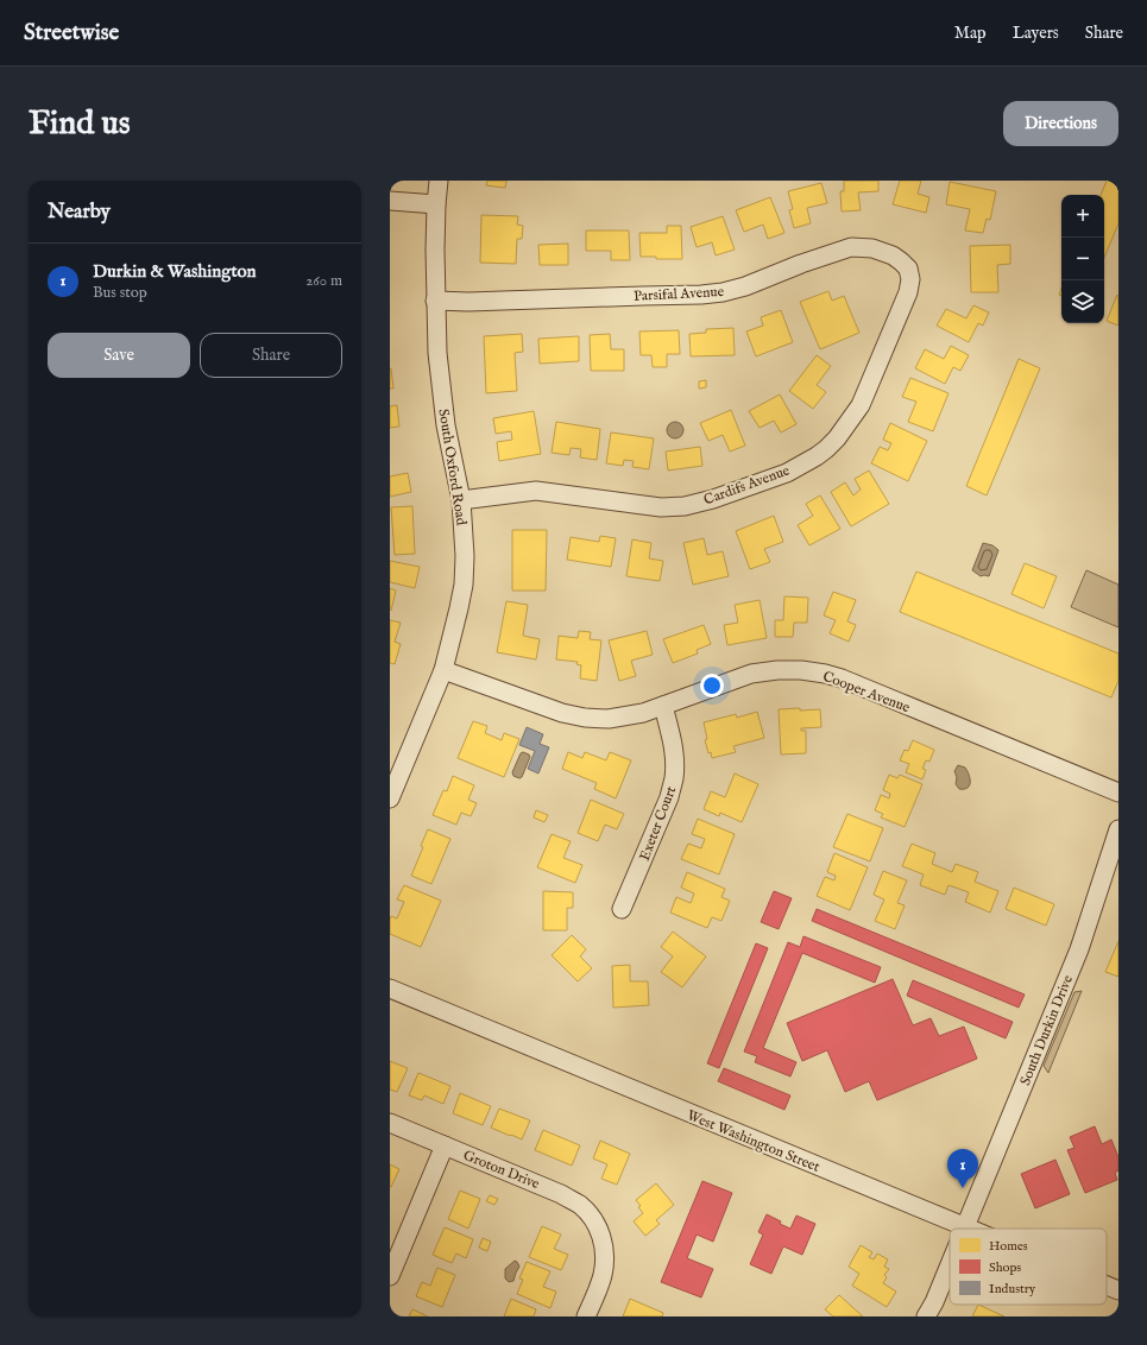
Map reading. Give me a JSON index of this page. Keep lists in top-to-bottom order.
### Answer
{
  "streets": {
    "street": [
      "Parsifal Avenue",
      "South Oxford Road",
      "Cardifs Avenue",
      "Cooper Avenue",
      "Exeter Court",
      "South Durkin Drive",
      "West Washington Street",
      "Groton Drive"
    ]
  },
  "crossings": [
    ["Parsifal Avenue", "South Oxford Road"],
    ["Parsifal Avenue", "Cardifs Avenue"],
    ["South Oxford Road", "Cardifs Avenue"],
    ["South Oxford Road", "Cooper Avenue"],
    ["Cooper Avenue", "Exeter Court"],
    ["South Durkin Drive", "West Washington Street"]
  ],
  "legend": ["Homes", "Shops", "Industry"],
  "page": {
    "header": "Streetwise",
    "nav": ["Map", "Layers", "Share"],
    "buttons": [
      "Directions",
      ["Save", "Share"]
    ],
    "title": "Find us",
    "heading": "Nearby",
    "map_buttons": ["+", "−"],
    "list": [
      {
        "mark": "1",
        "name": "Durkin & Washington",
        "note": "Bus stop",
        "value": "260 m"
      }
    ],
    "pins": "1"
  }
}
